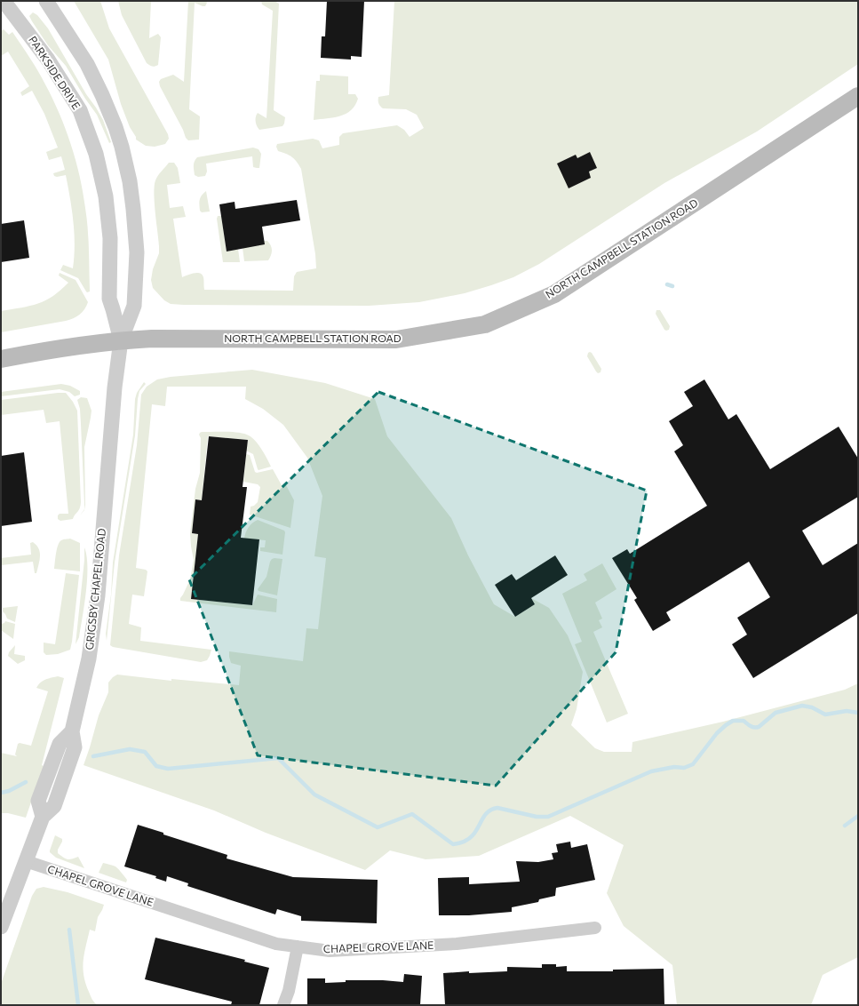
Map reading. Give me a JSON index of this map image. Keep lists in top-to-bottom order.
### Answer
{
  "streets": {
    "main road": ["NORTH CAMPBELL STATION ROAD"],
    "street": ["PARKSIDE DRIVE", "GRIGSBY CHAPEL ROAD", "CHAPEL GROVE LANE"]
  },
  "crossings": [
    ["PARKSIDE DRIVE", "NORTH CAMPBELL STATION ROAD"],
    ["PARKSIDE DRIVE", "GRIGSBY CHAPEL ROAD"],
    ["NORTH CAMPBELL STATION ROAD", "GRIGSBY CHAPEL ROAD"],
    ["GRIGSBY CHAPEL ROAD", "CHAPEL GROVE LANE"]
  ]
}
